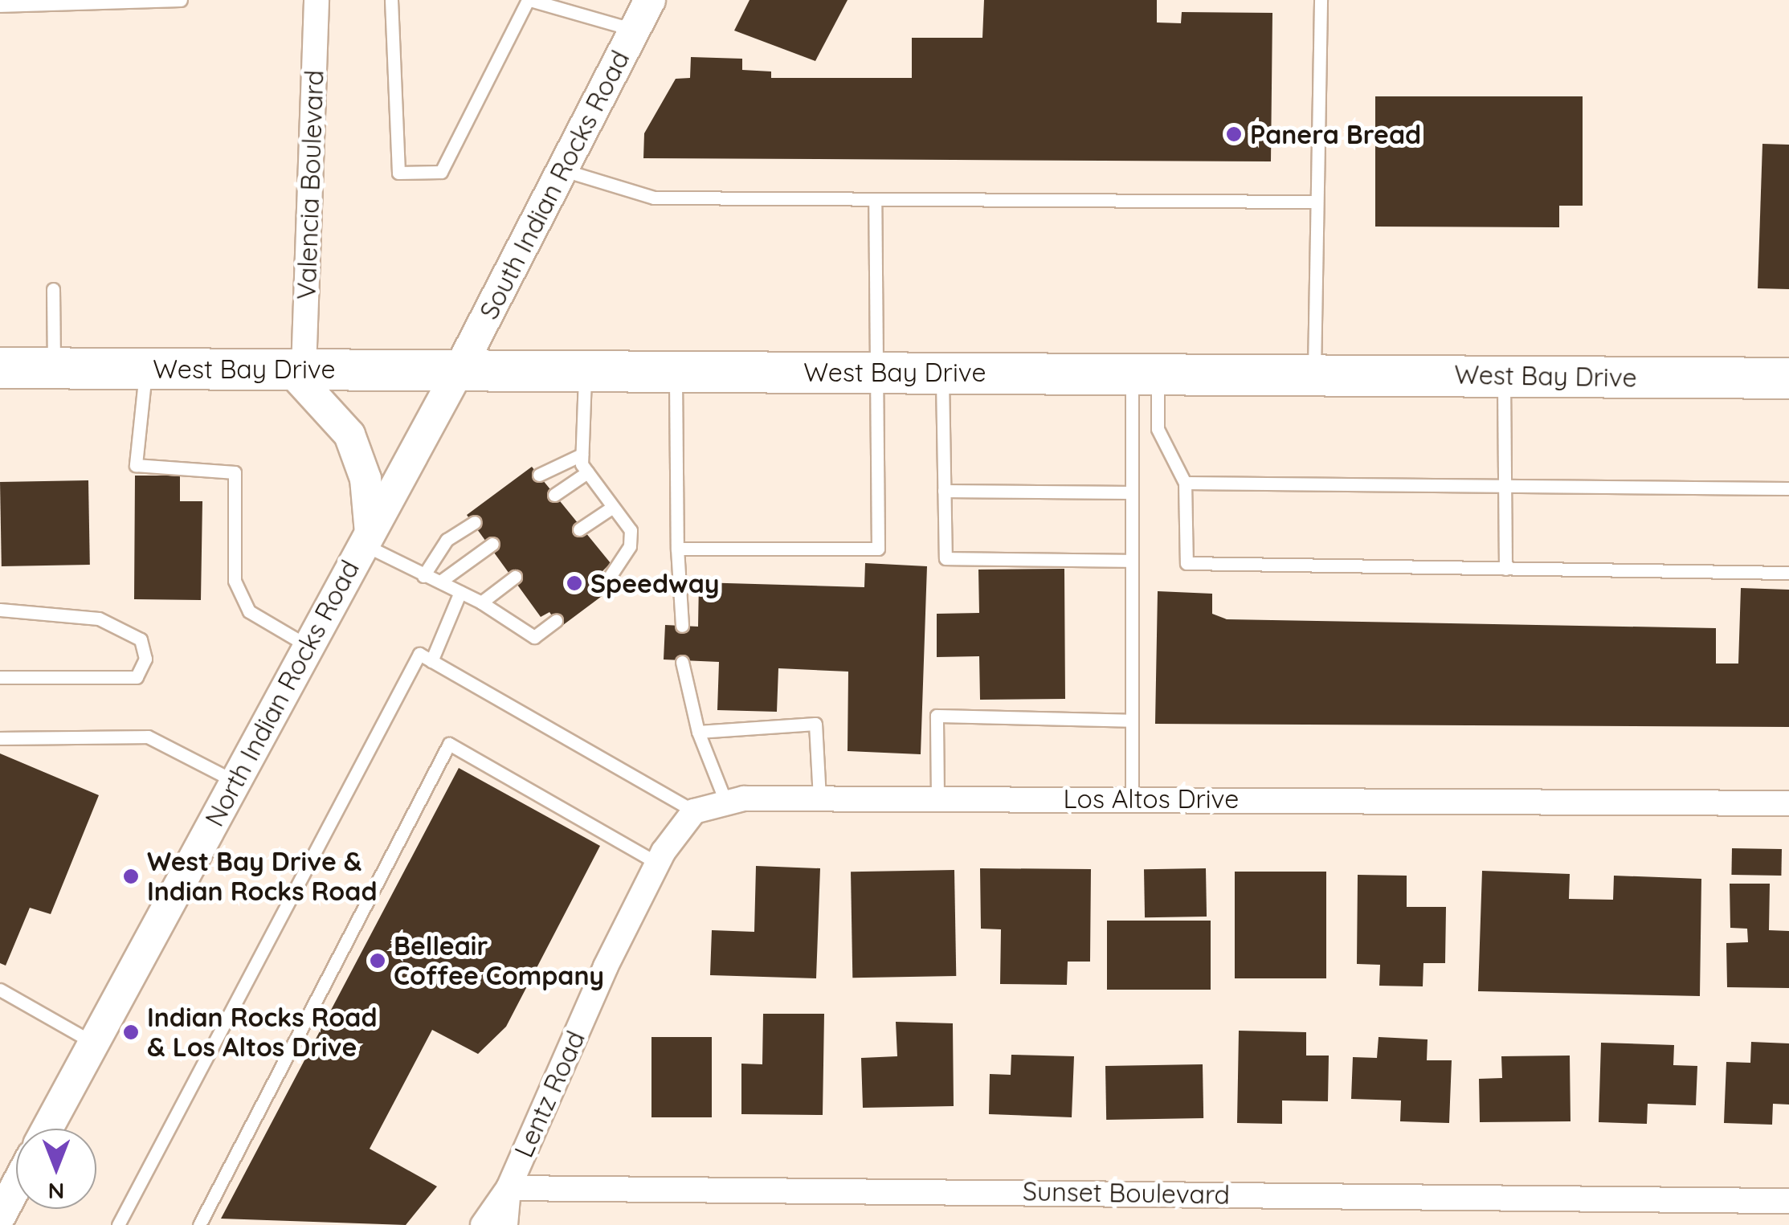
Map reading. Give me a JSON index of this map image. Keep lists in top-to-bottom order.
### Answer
{
  "streets": {
    "main road": ["West Bay Drive"],
    "street": [
      "Valencia Boulevard",
      "South Indian Rocks Road",
      "North Indian Rocks Road",
      "Los Altos Drive",
      "Lentz Road",
      "Sunset Boulevard"
    ]
  },
  "crossings": [
    ["Valencia Boulevard", "West Bay Drive"],
    ["South Indian Rocks Road", "West Bay Drive"],
    ["South Indian Rocks Road", "North Indian Rocks Road"],
    ["West Bay Drive", "North Indian Rocks Road"],
    ["Lentz Road", "Sunset Boulevard"]
  ],
  "places": [
    "Panera Bread",
    "Speedway",
    "West Bay Drive & Indian Rocks Road",
    "Belleair Coffee Company",
    "Indian Rocks Road & Los Altos Drive"
  ],
  "north": "bottom"
}
